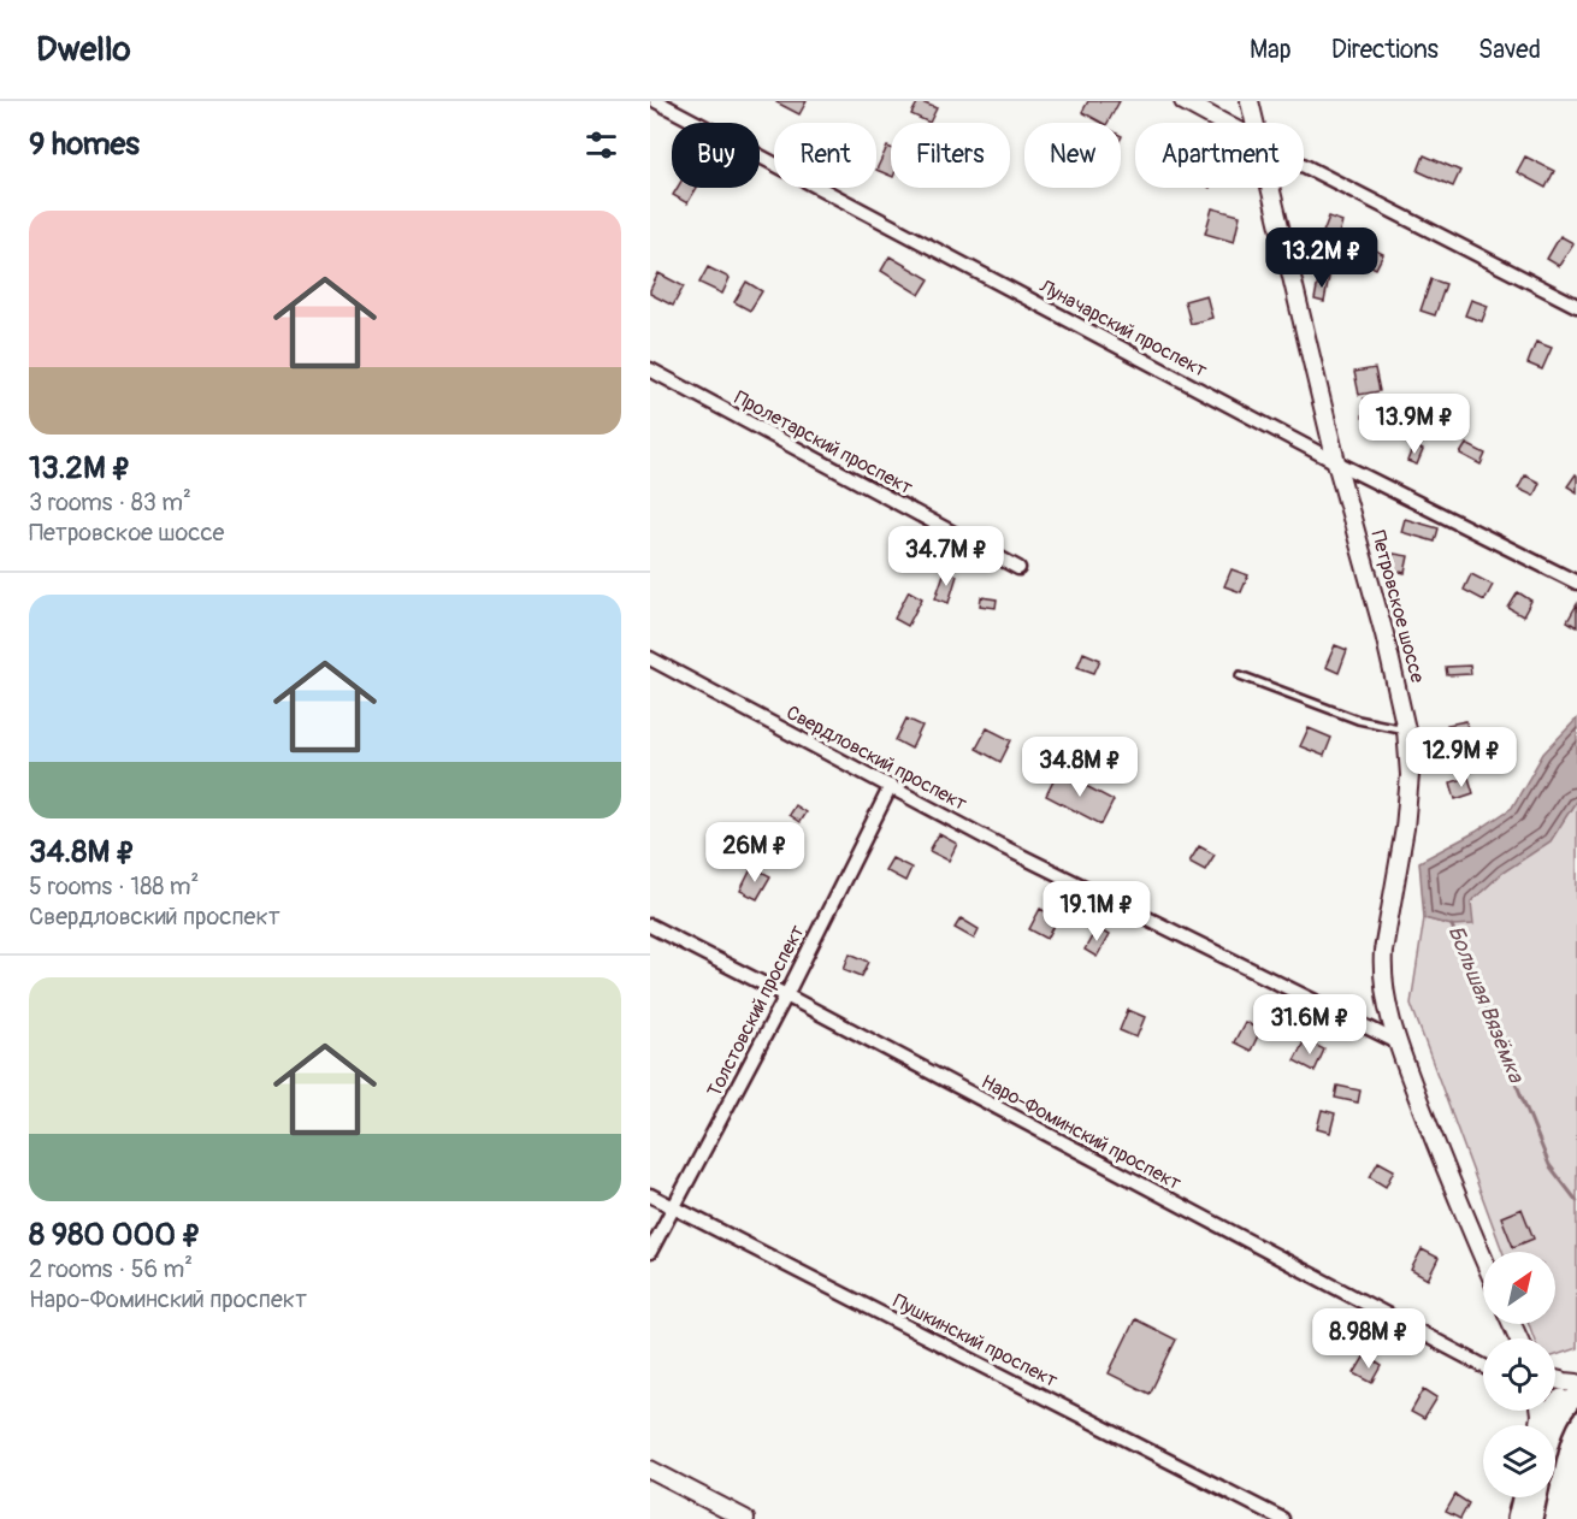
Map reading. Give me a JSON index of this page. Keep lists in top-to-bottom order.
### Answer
{
  "streets": {
    "street": [
      "Луначарский проспект",
      "Пролетарский проспект",
      "Петровское шоссе",
      "Свердловский проспект",
      "Толстовский проспект",
      "Наро-Фоминский проспект",
      "Пушкинский проспект"
    ]
  },
  "crossings": [
    ["Луначарский проспект", "Петровское шоссе"],
    ["Петровское шоссе", "Свердловский проспект"],
    ["Свердловский проспект", "Толстовский проспект"],
    ["Толстовский проспект", "Наро-Фоминский проспект"],
    ["Толстовский проспект", "Пушкинский проспект"]
  ],
  "water": ["Большая Вязёмка"],
  "north": "top right",
  "page": {
    "header": "Dwello",
    "nav": ["Map", "Directions", "Saved"],
    "heading": "9 homes",
    "chip": [
      "Buy",
      "Rent",
      "Filters",
      "New",
      "Apartment"
    ],
    "list": [
      {
        "name": "13.2M ₽",
        "note": "3 rooms · 83 m² · Петровское шоссе"
      },
      {
        "name": "34.8M ₽",
        "note": "5 rooms · 188 m² · Свердловский проспект"
      },
      {
        "name": "8 980 000 ₽",
        "note": "2 rooms · 56 m² · Наро-Фоминский проспект"
      }
    ],
    "price": [
      "13.2M ₽",
      "13.9M ₽",
      "34.7M ₽",
      "12.9M ₽",
      "34.8M ₽",
      "26M ₽",
      "19.1M ₽",
      "31.6M ₽",
      "8.98M ₽"
    ]
  }
}
